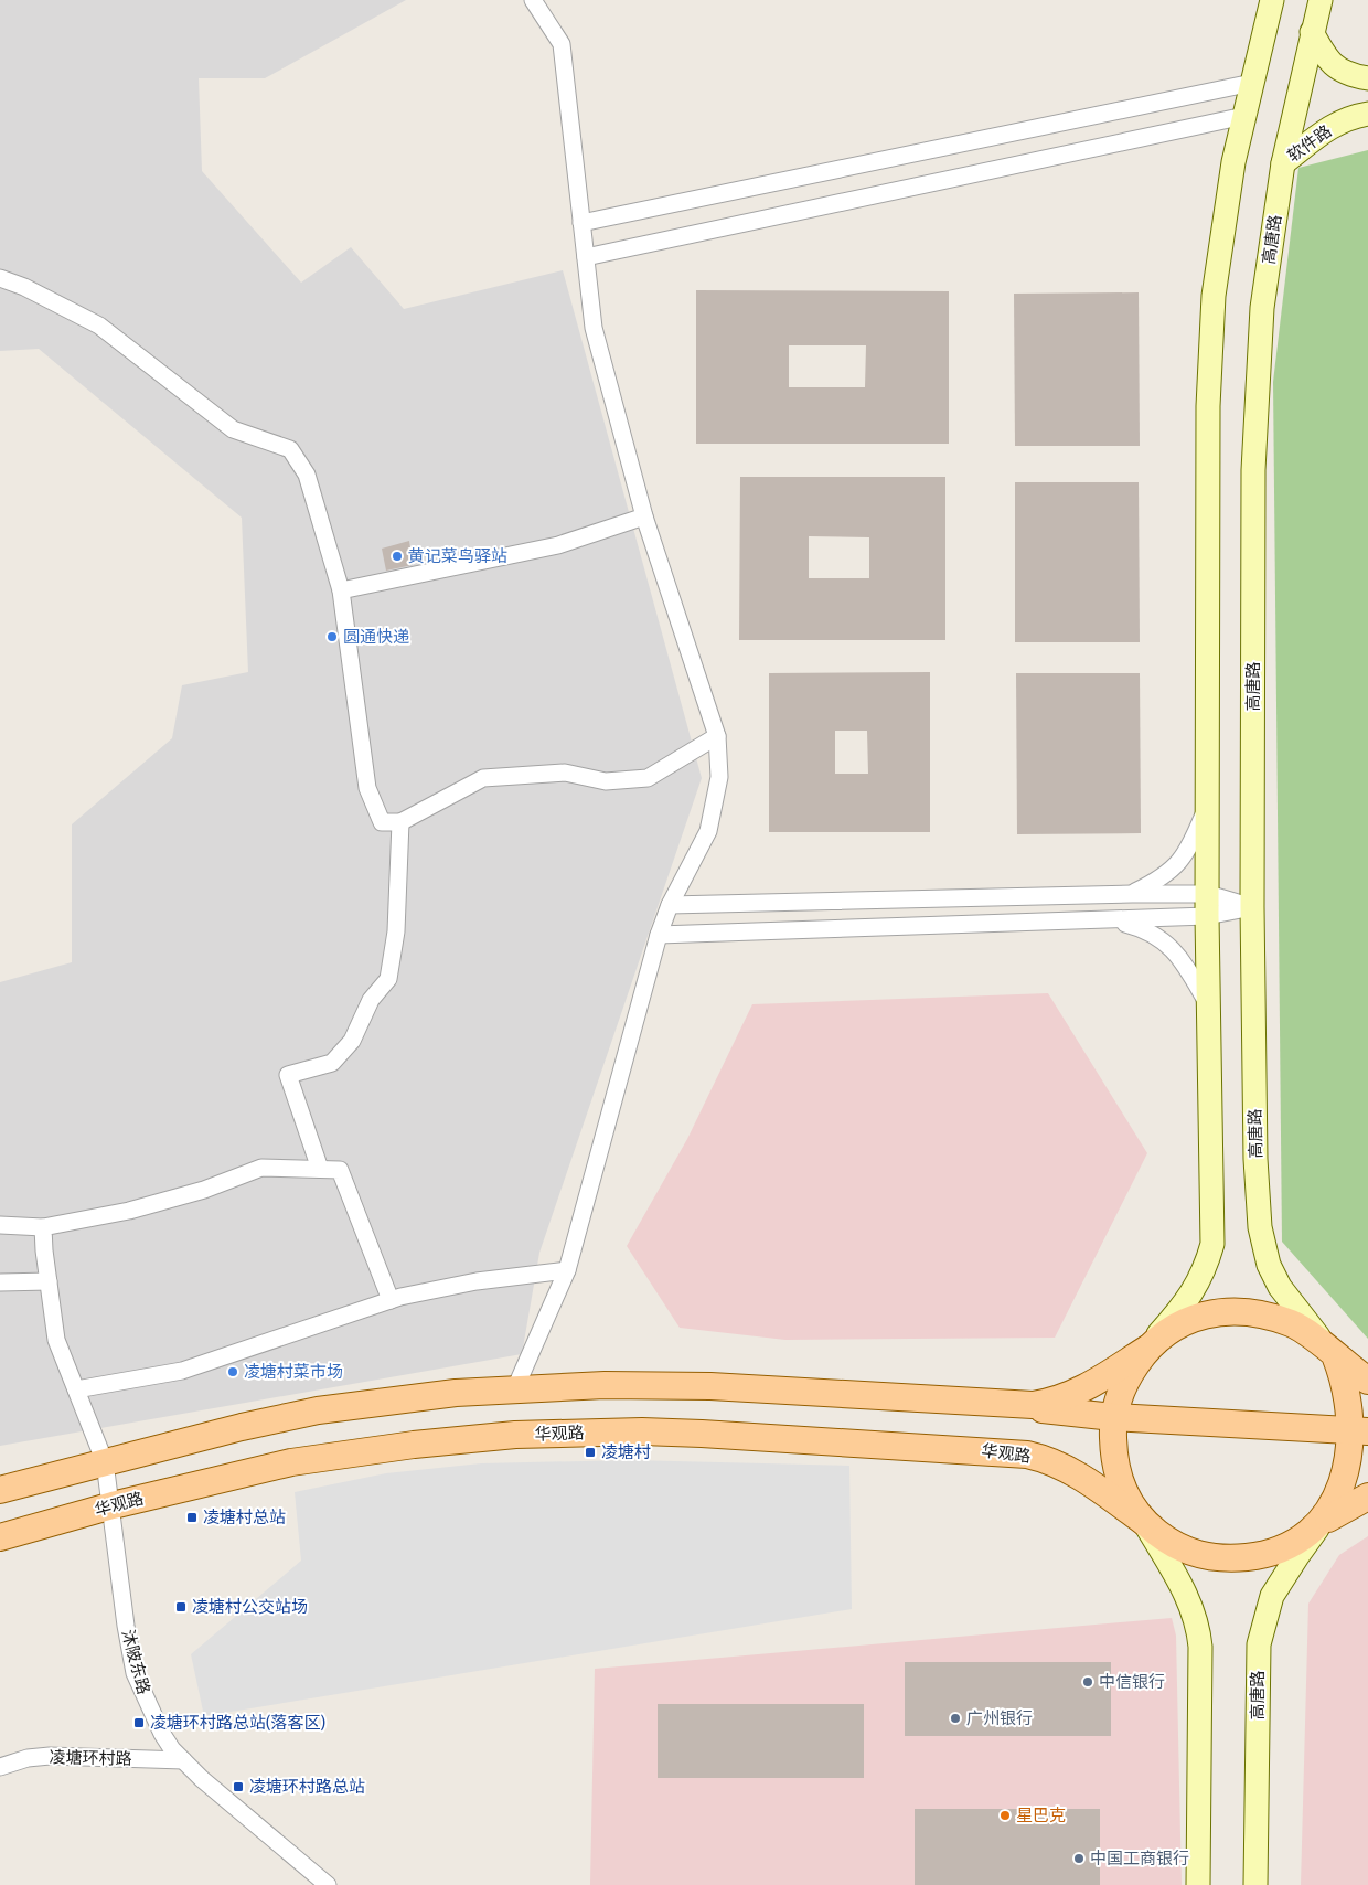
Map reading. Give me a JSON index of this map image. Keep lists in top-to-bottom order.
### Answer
{
  "streets": {
    "main road": ["华观路"],
    "street": [
      "软件路",
      "高唐路",
      "沐陂东路",
      "凌塘环村路"
    ]
  },
  "crossings": [
    ["软件路", "高唐路"],
    ["华观路", "沐陂东路"],
    ["沐陂东路", "凌塘环村路"]
  ],
  "places": {
    "other": [
      "黄记菜鸟驿站",
      "圆通快递",
      "凌塘村菜市场",
      "中信银行",
      "广州银行",
      "星巴克",
      "中国工商银行"
    ],
    "transit": [
      "凌塘村",
      "凌塘村总站",
      "凌塘村公交站场",
      "凌塘环村路总站(落客区)",
      "凌塘环村路总站"
    ]
  }
}
